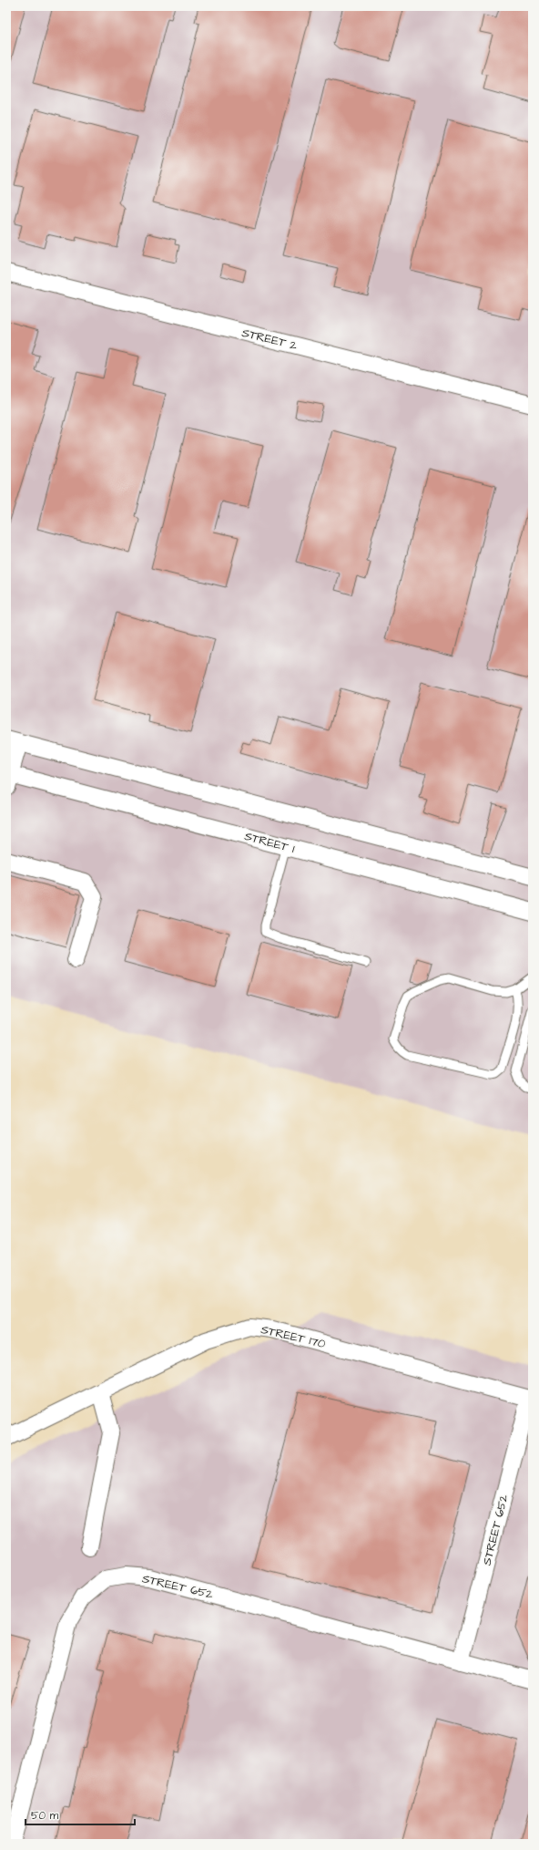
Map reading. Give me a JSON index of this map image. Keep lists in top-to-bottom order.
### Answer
{
  "streets": {
    "street": [
      "STREET 2",
      "STREET 1",
      "STREET 170",
      "STREET 652"
    ]
  },
  "crossings": [
    ["STREET 170", "STREET 652"]
  ],
  "scale_bar": "50 m"
}
